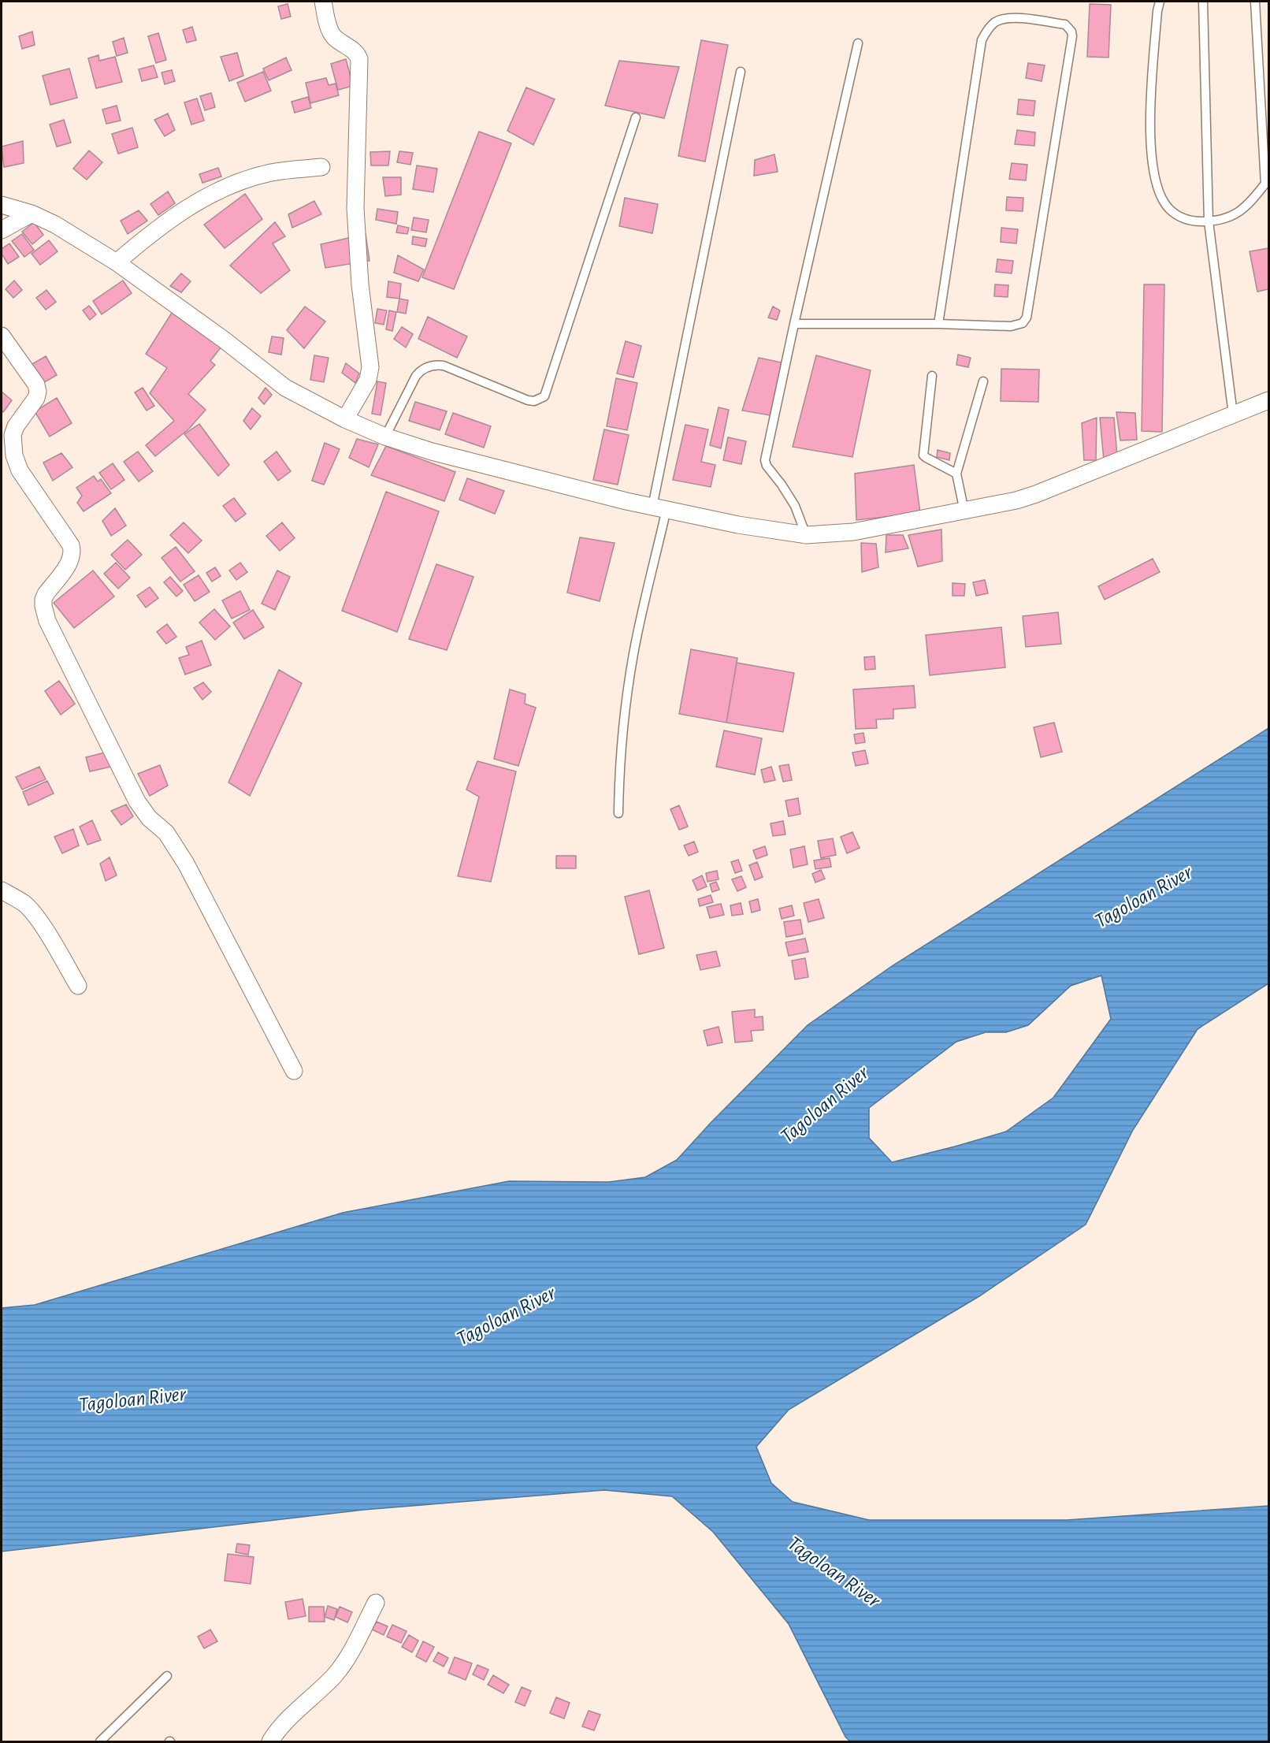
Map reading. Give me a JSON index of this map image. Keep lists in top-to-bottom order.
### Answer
{
  "water": ["Tagoloan River"]
}
